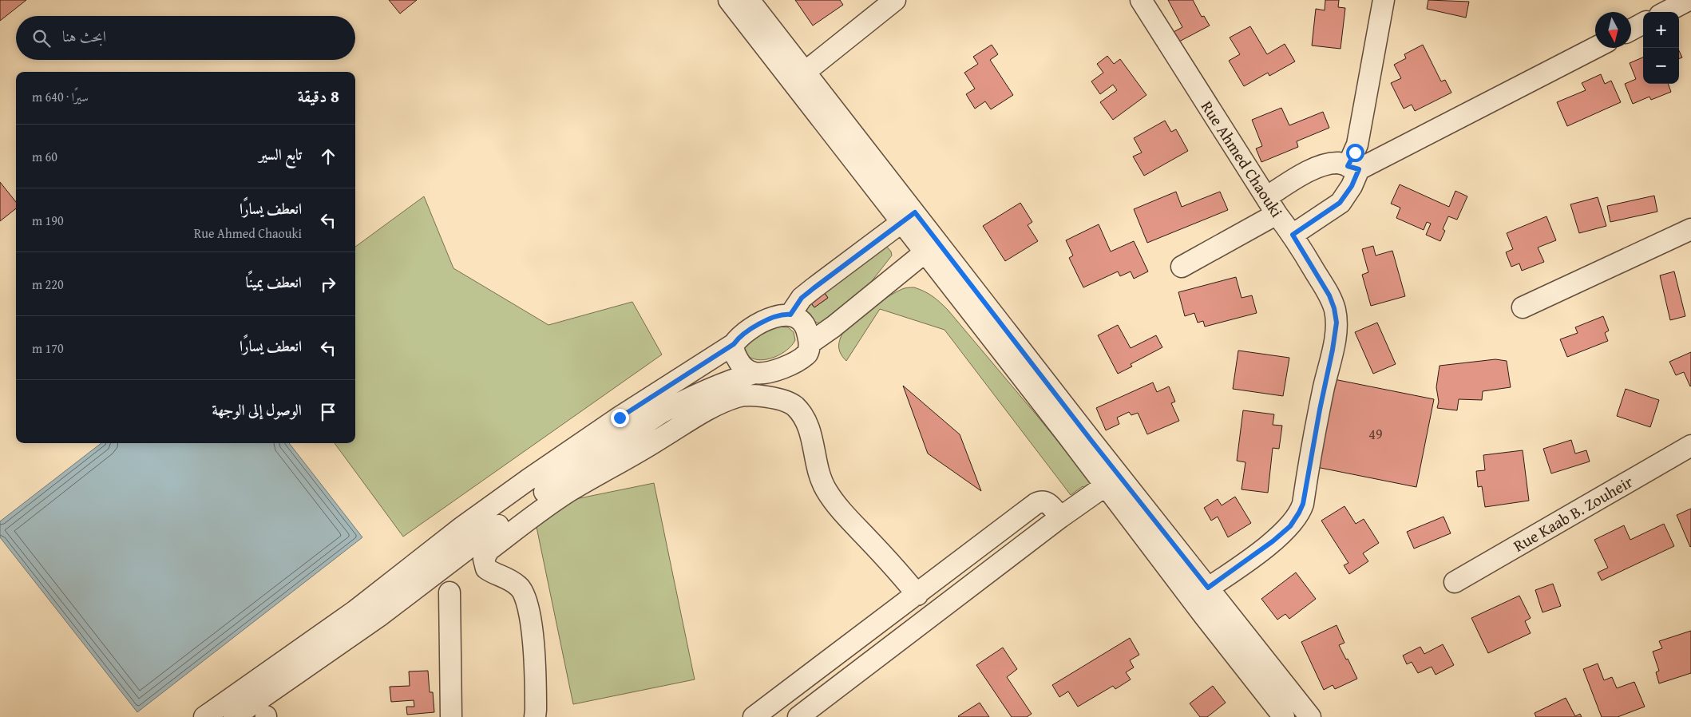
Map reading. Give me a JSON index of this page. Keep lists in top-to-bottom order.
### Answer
{
  "streets": {
    "street": ["Rue Ahmed Chaouki", "Rue Kaab B. Zouheir"]
  },
  "house_numbers": ["49"],
  "north": "bottom",
  "page": {
    "map_buttons": ["+", "−"],
    "search": "ابحث هنا",
    "heading": ["8 دقيقة", "سيرًا · 640 m"],
    "list": [
      ["تابع السير", "60 m"],
      ["انعطف يسارًا", "Rue Ahmed Chaouki", "190 m"],
      ["انعطف يمينًا", "220 m"],
      ["انعطف يسارًا", "170 m"],
      "الوصول إلى الوجهة"
    ]
  }
}
